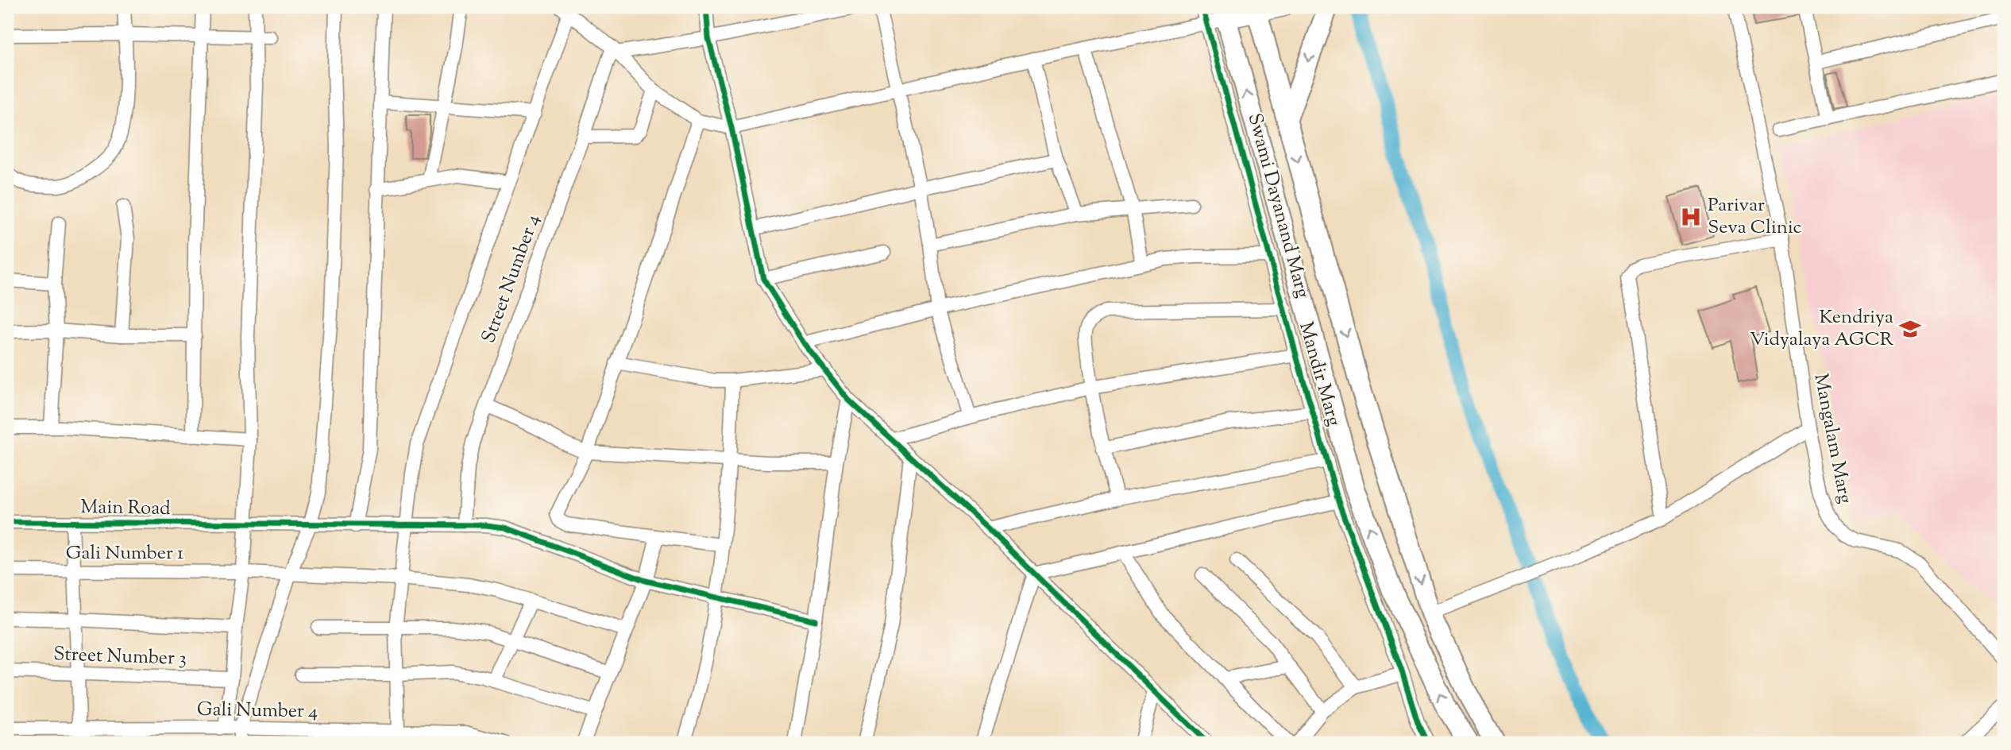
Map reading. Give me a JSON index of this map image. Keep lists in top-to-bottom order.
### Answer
{
  "streets": {
    "main road": ["Swami Dayanand Marg"],
    "street": [
      "Street Number 4",
      "Mandir Marg",
      "Mangalam Marg",
      "Main Road",
      "Gali Number 1",
      "Street Number 3",
      "Gali Number 4"
    ]
  },
  "crossings": [
    ["Street Number 4", "Main Road"]
  ],
  "places": {
    "hospital": ["Parivar Seva Clinic"],
    "school or university": ["Kendriya Vidyalaya AGCR"]
  }
}
